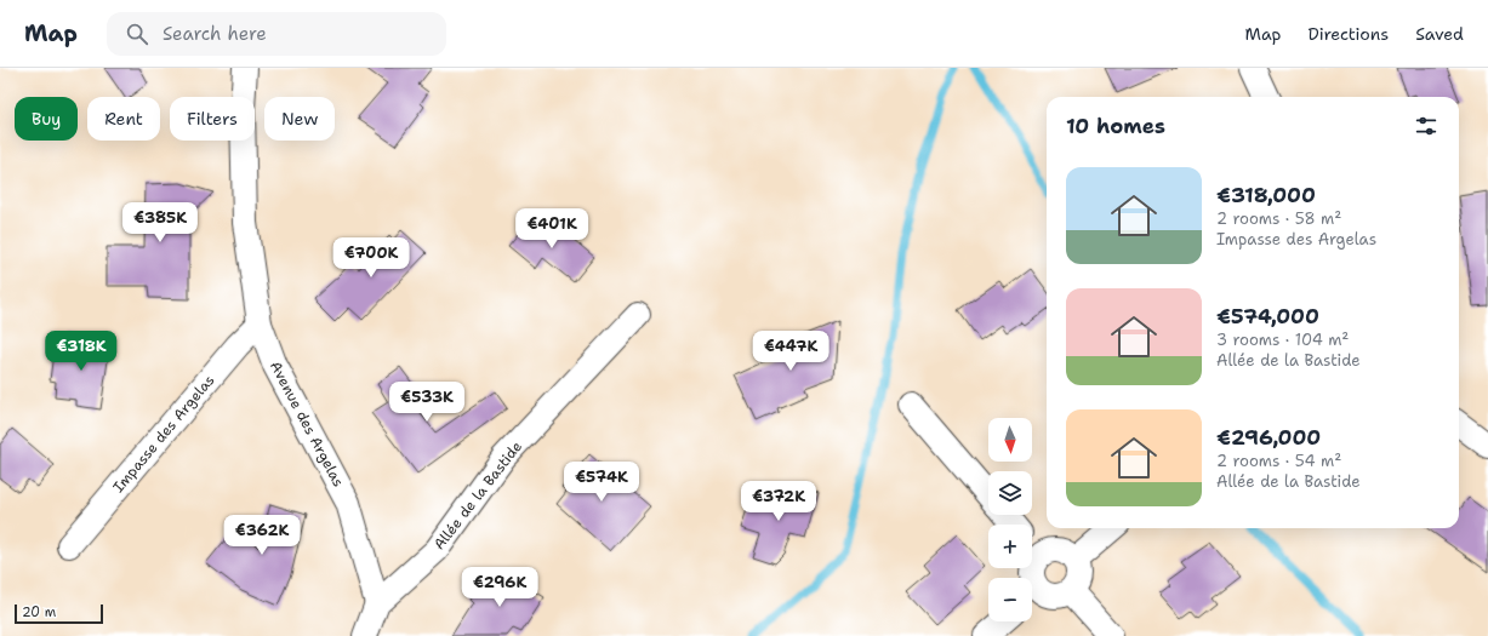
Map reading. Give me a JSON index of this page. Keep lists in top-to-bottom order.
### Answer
{
  "streets": {
    "street": ["Avenue des Argelas", "Impasse des Argelas", "Allée de la Bastide"]
  },
  "crossings": [
    ["Avenue des Argelas", "Impasse des Argelas"],
    ["Avenue des Argelas", "Allée de la Bastide"]
  ],
  "scale_bar": "20 m",
  "north": "bottom",
  "page": {
    "header": "Map",
    "search": "Search here",
    "nav": ["Map", "Directions", "Saved"],
    "chip": [
      "Buy",
      "Rent",
      "Filters",
      "New"
    ],
    "heading": "10 homes",
    "list": [
      {
        "name": "€318,000",
        "note": "2 rooms · 58 m² · Impasse des Argelas"
      },
      {
        "name": "€574,000",
        "note": "3 rooms · 104 m² · Allée de la Bastide"
      },
      {
        "name": "€296,000",
        "note": "2 rooms · 54 m² · Allée de la Bastide"
      }
    ],
    "price": [
      "€385K",
      "€401K",
      "€700K",
      "€318K",
      "€447K",
      "€533K",
      "€574K",
      "€372K",
      "€362K",
      "€296K"
    ],
    "map_buttons": ["+", "−"],
    "scale": "20 m"
  }
}
